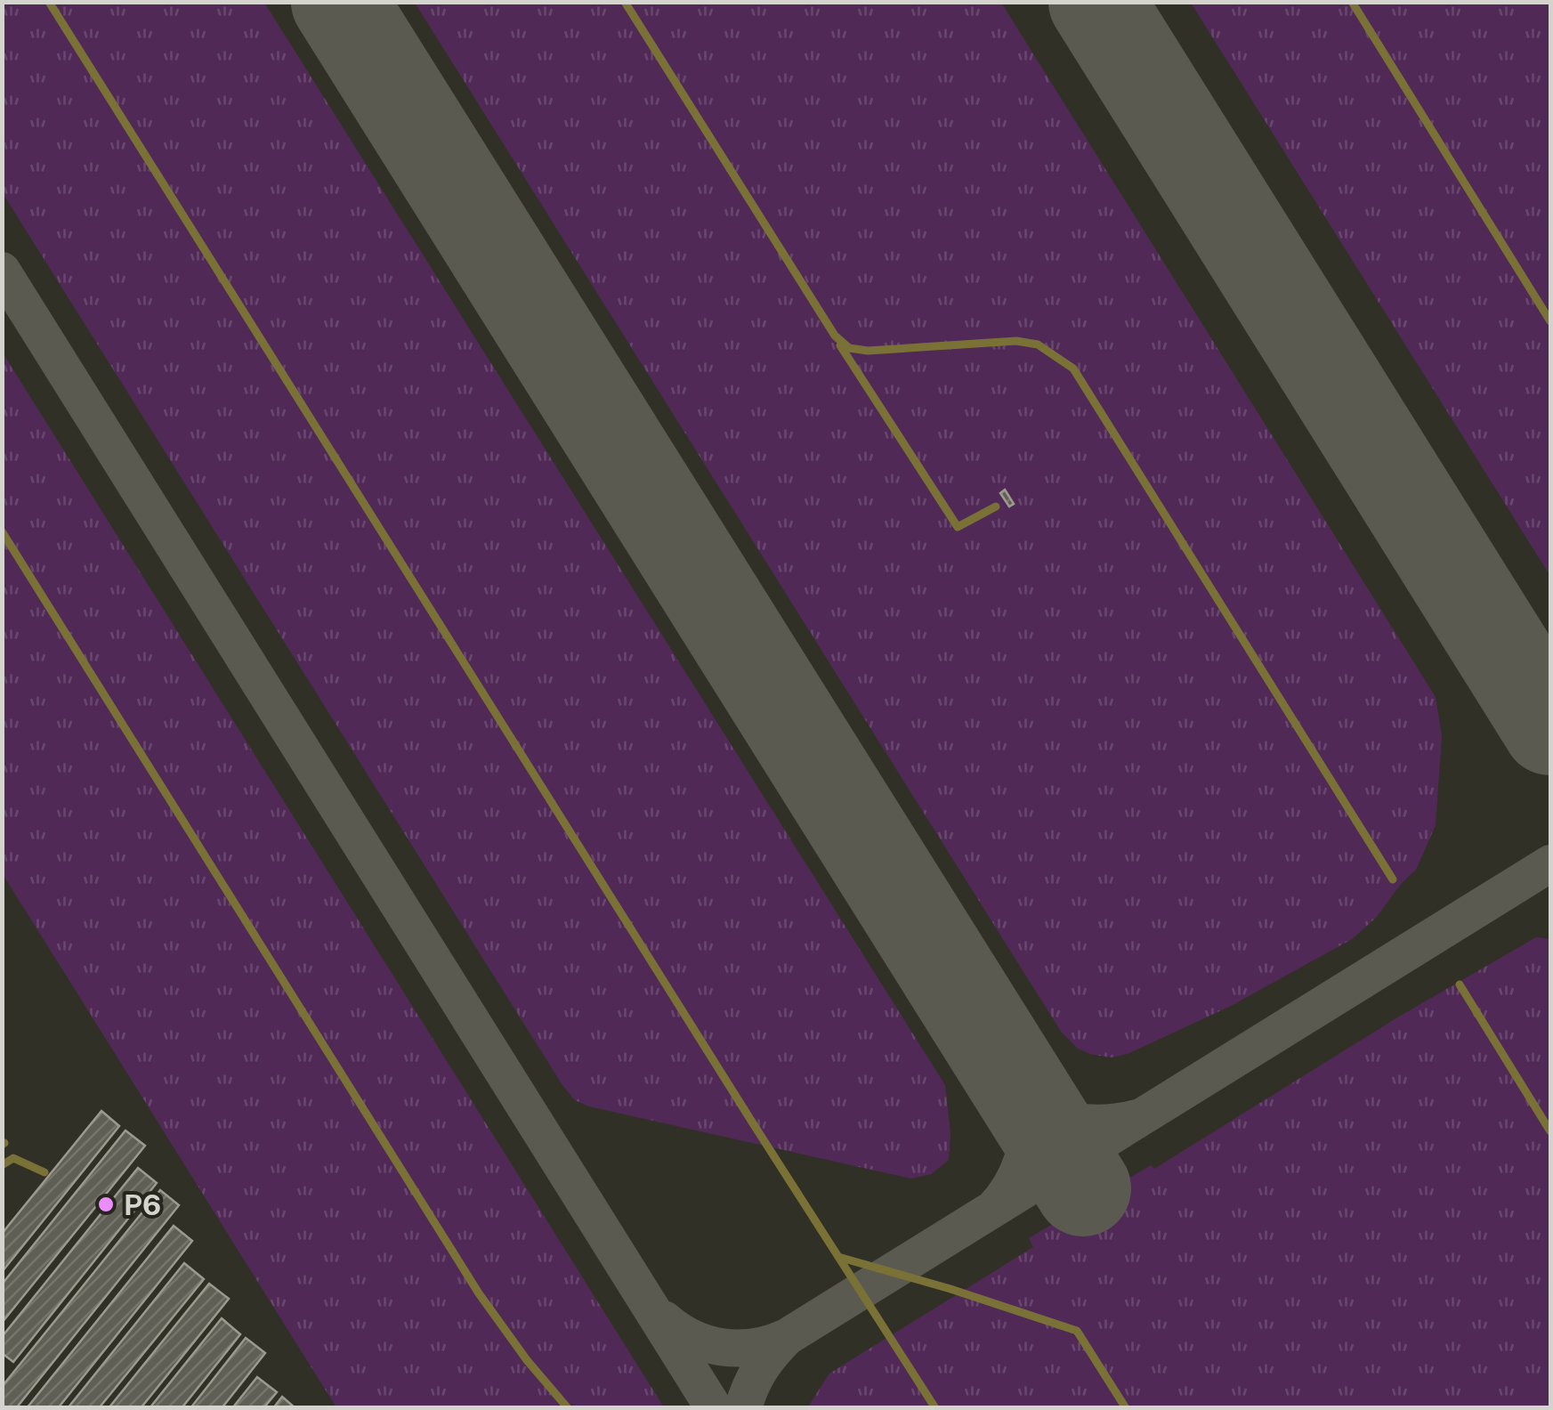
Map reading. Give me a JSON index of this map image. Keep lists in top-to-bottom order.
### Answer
{
  "places": ["P6"]
}
